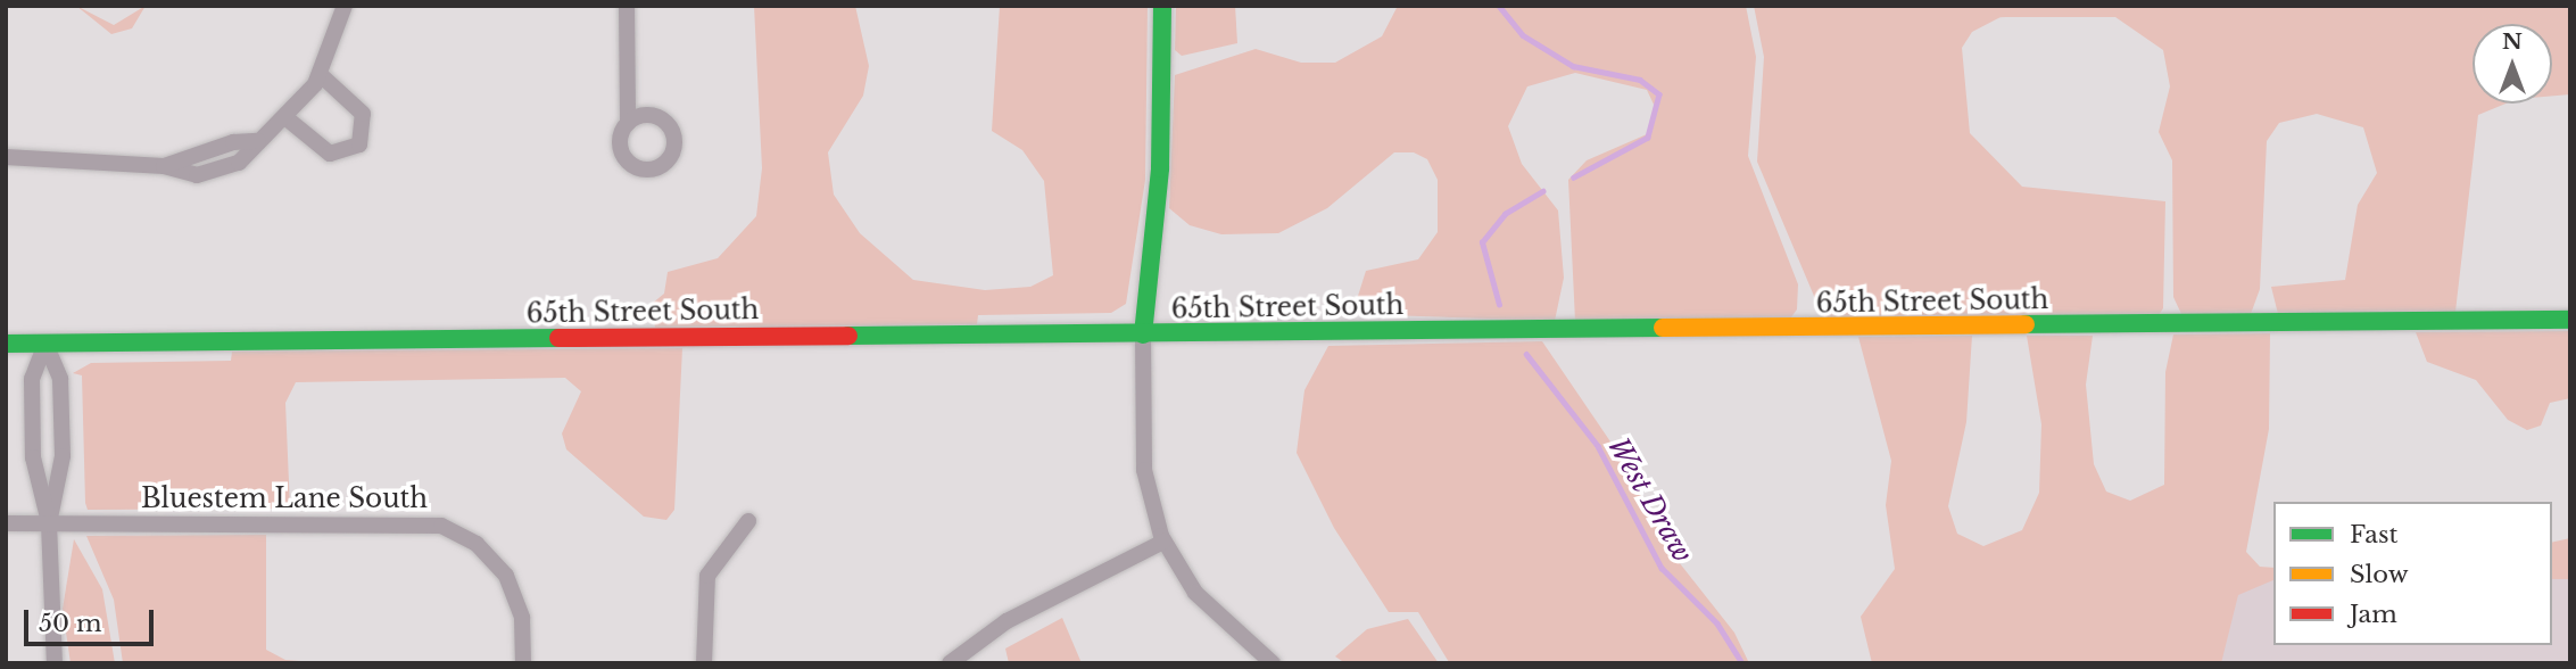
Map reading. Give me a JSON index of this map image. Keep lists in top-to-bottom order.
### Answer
{
  "streets": {
    "street": ["65th Street South", "Bluestem Lane South"]
  },
  "water": ["West Draw"],
  "legend": ["Fast", "Slow", "Jam"],
  "scale_bar": "50 m",
  "north": "top"
}
